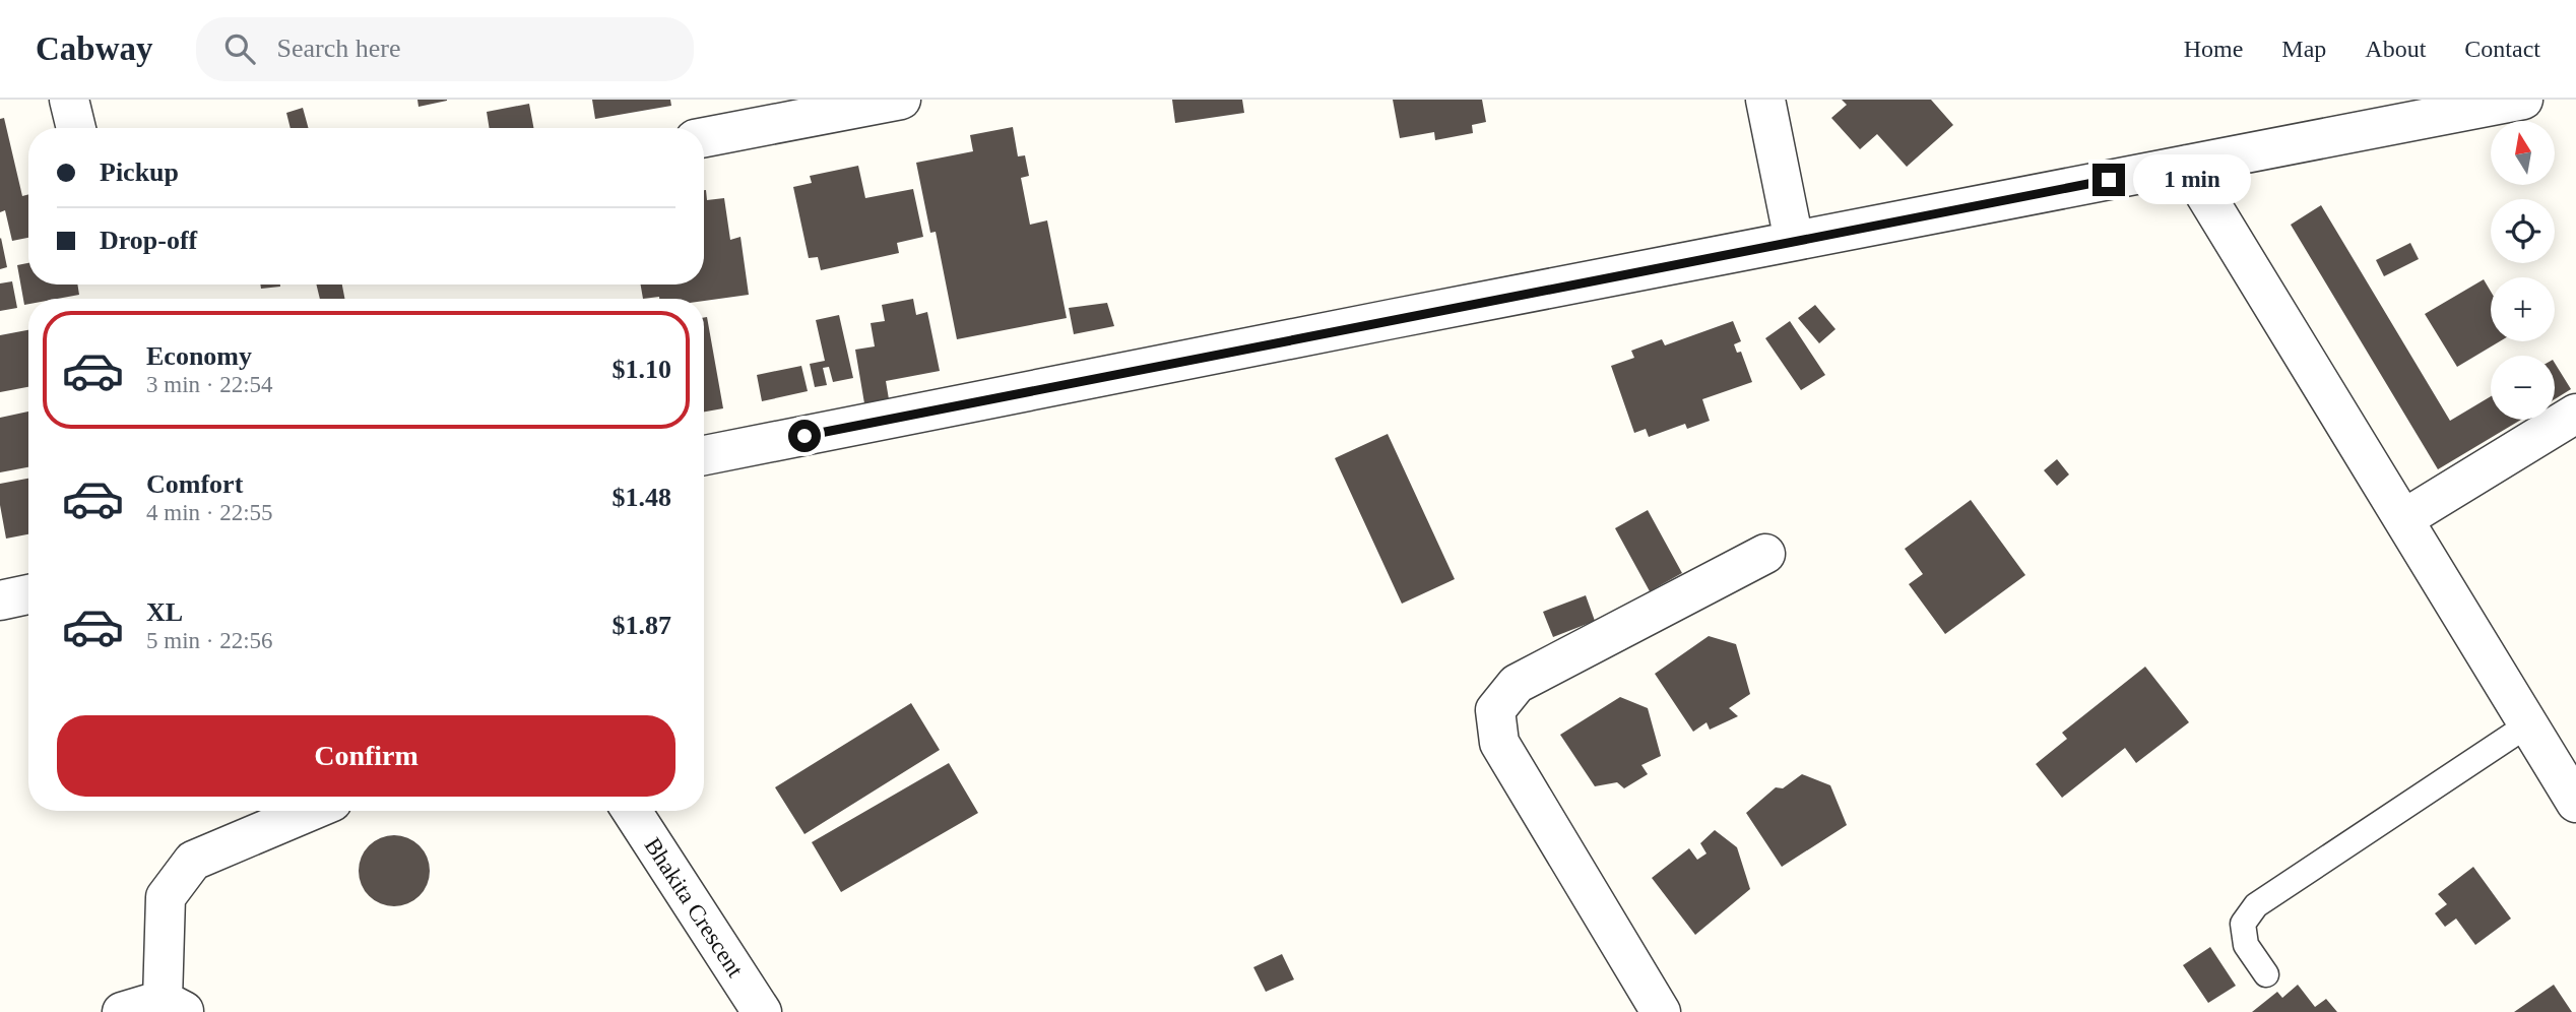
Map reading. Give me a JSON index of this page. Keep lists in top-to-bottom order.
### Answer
{
  "streets": {
    "street": ["Bhakita Crescent"]
  },
  "north": "top",
  "page": {
    "header": "Cabway",
    "search": "Search here",
    "nav": [
      "Home",
      "Map",
      "About",
      "Contact"
    ],
    "map_buttons": ["+", "−"],
    "banner": ["Pickup", "Drop-off"],
    "bubble": "1 min",
    "list": [
      {
        "name": "Economy",
        "note": "3 min · 22:54",
        "value": "$1.10"
      },
      {
        "name": "Comfort",
        "note": "4 min · 22:55",
        "value": "$1.48"
      },
      {
        "name": "XL",
        "note": "5 min · 22:56",
        "value": "$1.87"
      }
    ],
    "buttons": "Confirm"
  }
}
